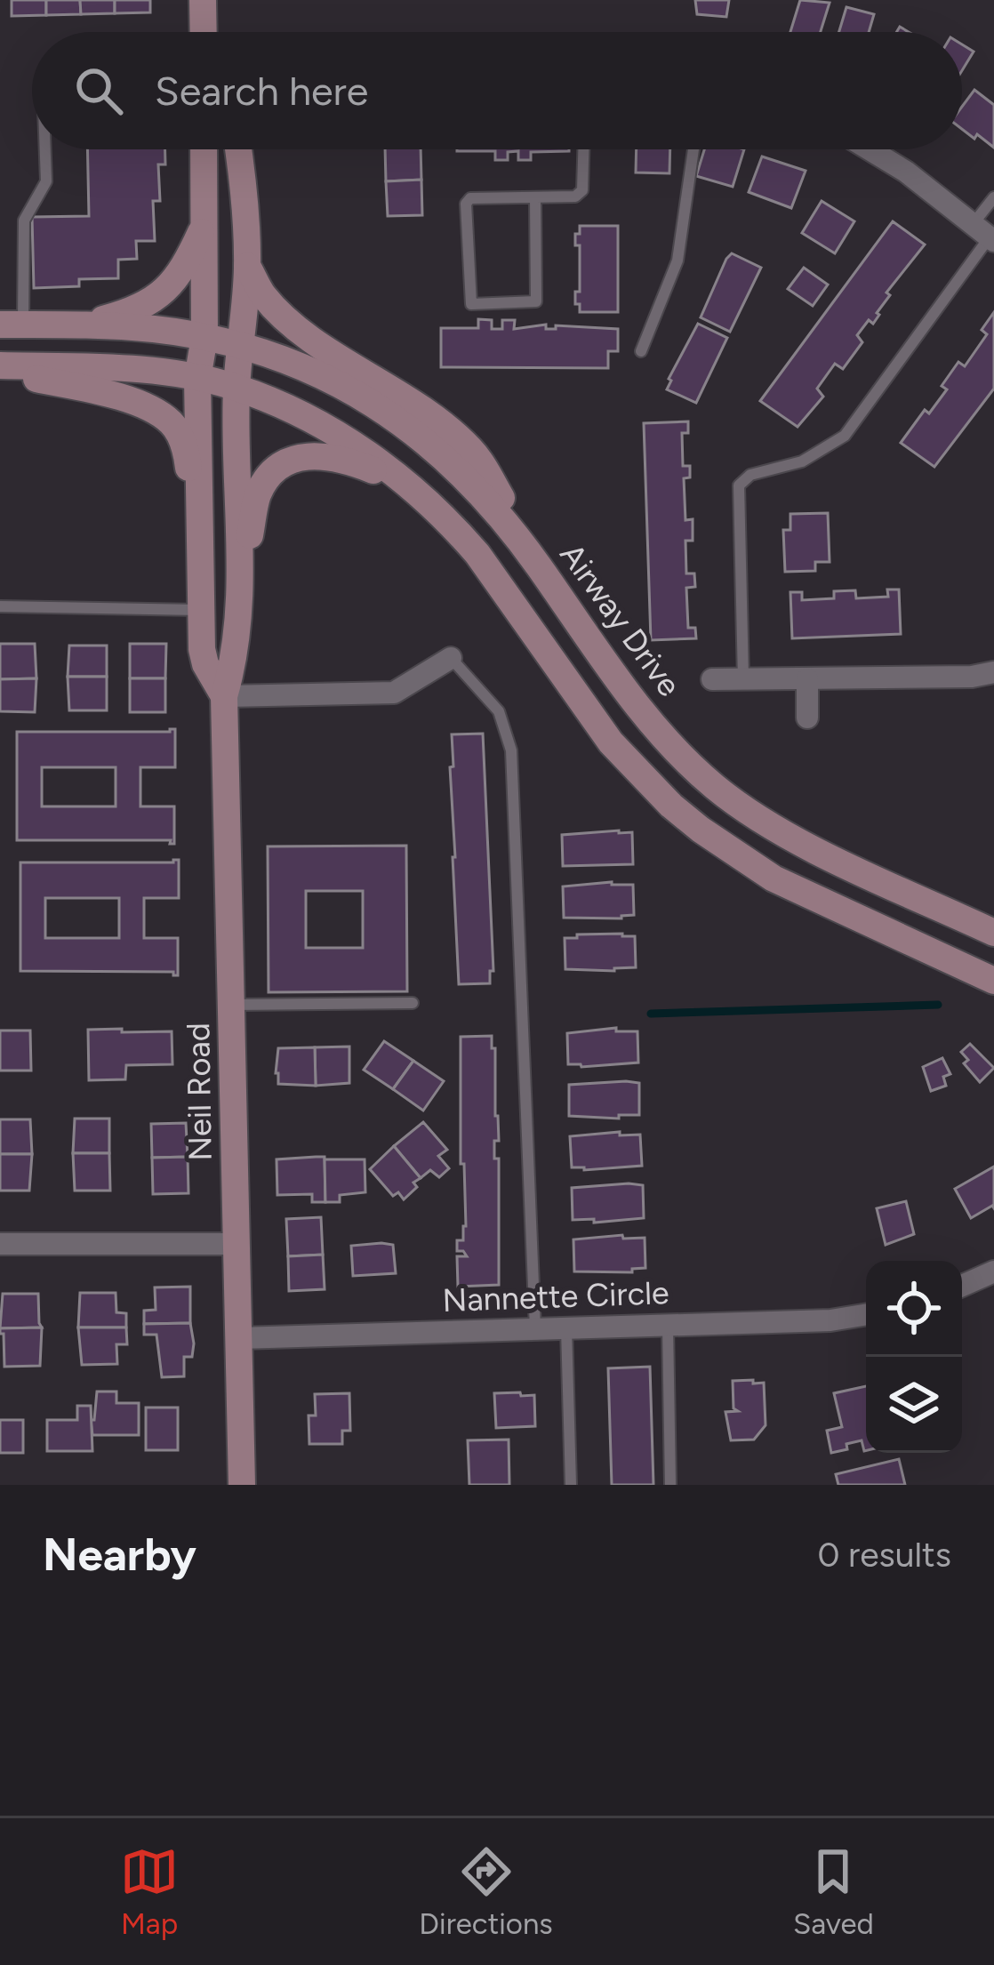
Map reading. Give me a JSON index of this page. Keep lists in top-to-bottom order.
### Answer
{
  "streets": {
    "main road": ["Airway Drive", "Neil Road"],
    "street": ["Nannette Circle"]
  },
  "crossings": [
    ["Airway Drive", "Neil Road"],
    ["Neil Road", "Nannette Circle"]
  ],
  "page": {
    "search": "Search here",
    "heading": ["Nearby", "0 results"],
    "nav": ["Map", "Directions", "Saved"]
  }
}
